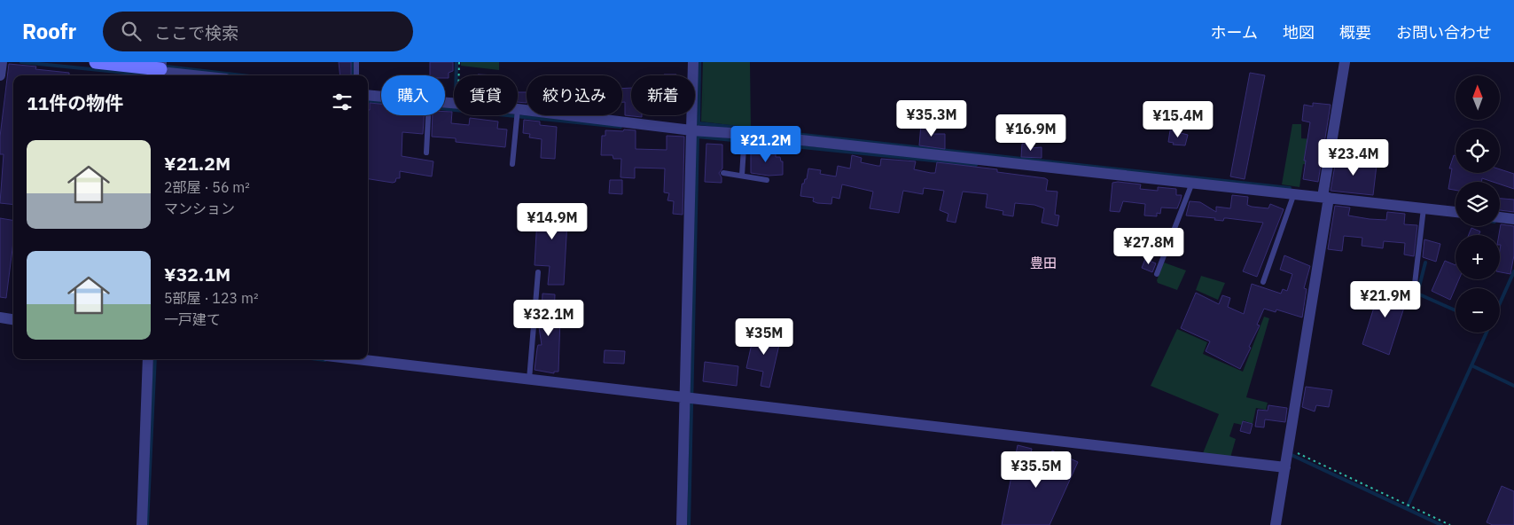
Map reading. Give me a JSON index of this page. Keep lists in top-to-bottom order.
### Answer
{
  "districts": ["豊田"],
  "north": "top",
  "page": {
    "header": "Roofr",
    "search": "ここで検索",
    "nav": [
      "ホーム",
      "地図",
      "概要",
      "お問い合わせ"
    ],
    "map_buttons": ["+", "−"],
    "chip": [
      "購入",
      "賃貸",
      "絞り込み",
      "新着"
    ],
    "heading": "11件の物件",
    "price": [
      "¥35.3M",
      "¥15.4M",
      "¥16.9M",
      "¥21.2M",
      "¥23.4M",
      "¥14.9M",
      "¥27.8M",
      "¥21.9M",
      "¥32.1M",
      "¥35M",
      "¥35.5M"
    ],
    "list": [
      {
        "name": "¥21.2M",
        "note": "2部屋 · 56 m² · マンション"
      },
      {
        "name": "¥32.1M",
        "note": "5部屋 · 123 m² · 一戸建て"
      }
    ]
  }
}
